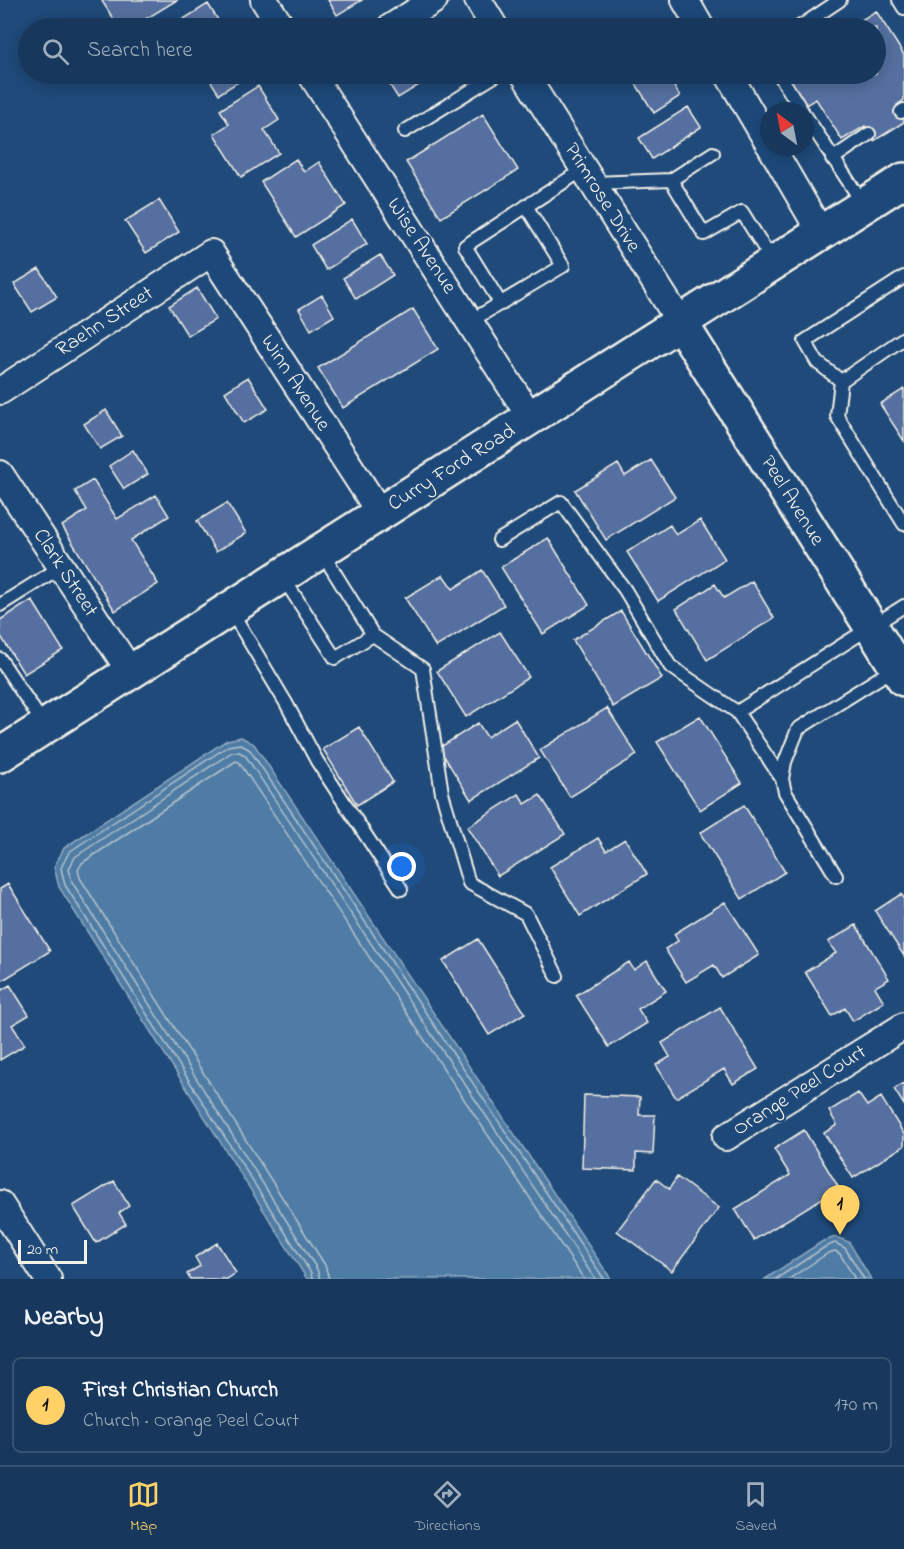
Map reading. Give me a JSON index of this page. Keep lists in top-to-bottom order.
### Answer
{
  "streets": {
    "street": [
      "Primrose Drive",
      "Wise Avenue",
      "Raehn Street",
      "Winn Avenue",
      "Curry Ford Road",
      "Peel Avenue",
      "Clark Street",
      "Orange Peel Court"
    ]
  },
  "crossings": [
    ["Primrose Drive", "Curry Ford Road"],
    ["Primrose Drive", "Peel Avenue"],
    ["Wise Avenue", "Curry Ford Road"],
    ["Raehn Street", "Winn Avenue"],
    ["Winn Avenue", "Curry Ford Road"],
    ["Curry Ford Road", "Peel Avenue"],
    ["Curry Ford Road", "Clark Street"]
  ],
  "scale_bar": "20 m",
  "north": "top left",
  "page": {
    "search": "Search here",
    "pins": "1",
    "scale": "20 m",
    "heading": "Nearby",
    "list": [
      {
        "mark": "1",
        "name": "First Christian Church",
        "note": "Church · Orange Peel Court",
        "value": "170 m"
      }
    ],
    "nav": ["Map", "Directions", "Saved"]
  }
}
